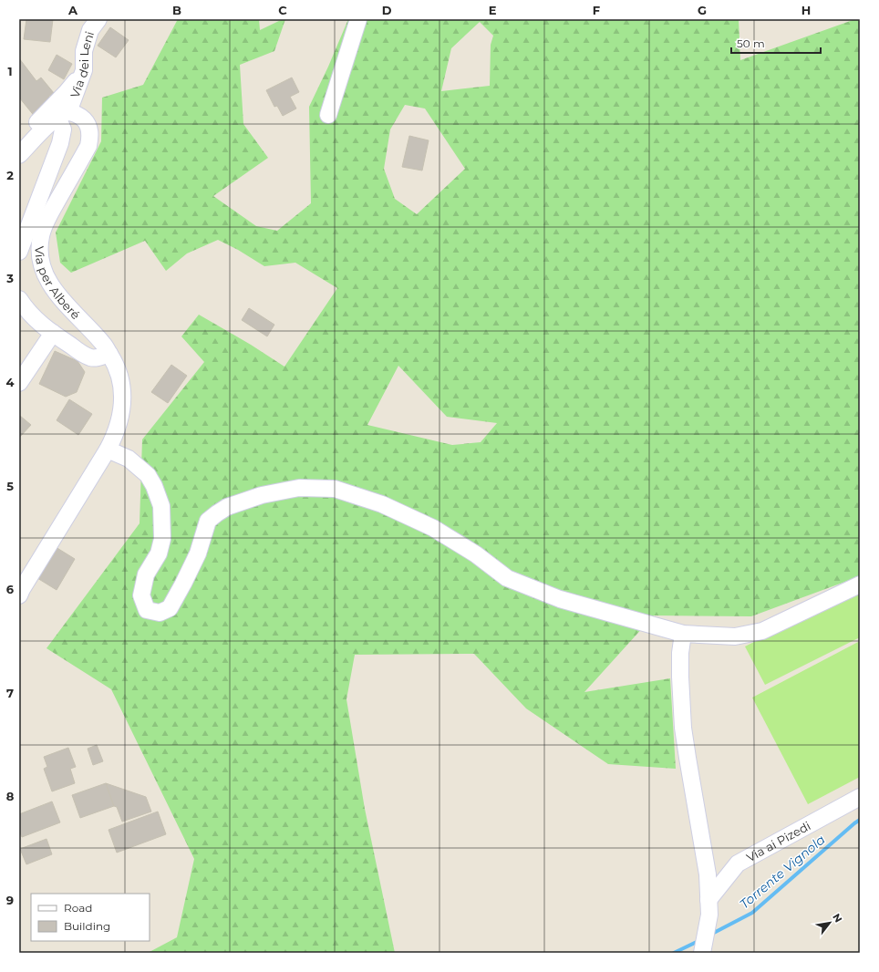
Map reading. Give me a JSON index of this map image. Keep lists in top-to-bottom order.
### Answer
{
  "streets": {
    "street": ["Via dei Leni", "Via per Alberé", "Via ai Pizedi"]
  },
  "crossings": [
    ["Via dei Leni", "Via per Alberé"]
  ],
  "water": ["Torrente Vignola"],
  "legend": ["Road", "Building"],
  "scale_bar": "50 m",
  "north": "top right",
  "grid": {
    "columns": [
      "A",
      "B",
      "C",
      "D",
      "E",
      "F",
      "G",
      "H"
    ],
    "rows": [
      "1",
      "2",
      "3",
      "4",
      "5",
      "6",
      "7",
      "8",
      "9"
    ]
  }
}
